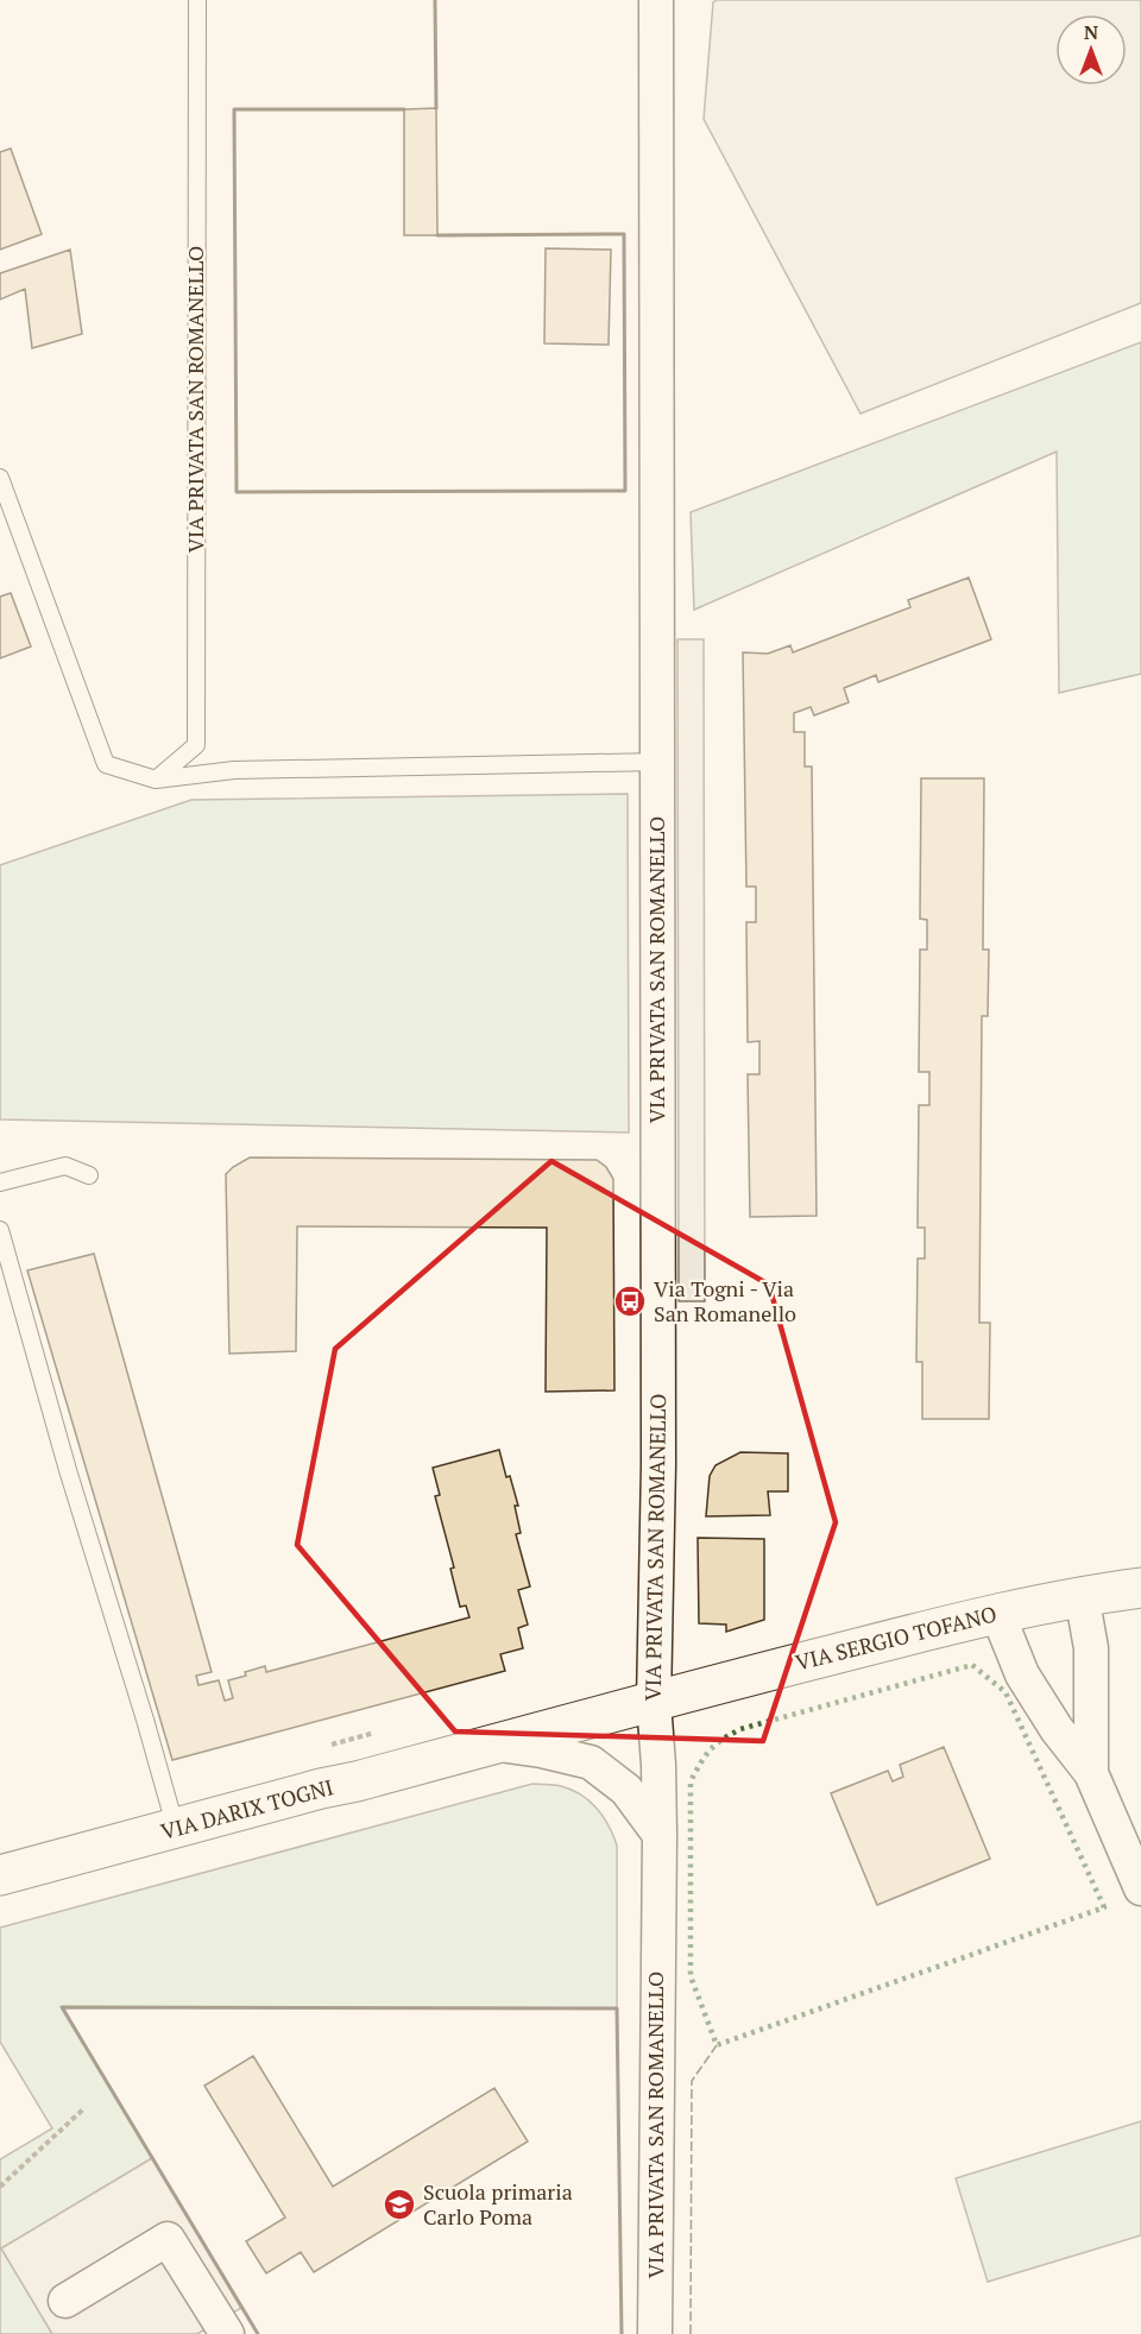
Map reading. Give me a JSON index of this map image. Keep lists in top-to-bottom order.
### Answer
{
  "streets": {
    "street": ["VIA PRIVATA SAN ROMANELLO", "VIA SERGIO TOFANO", "VIA DARIX TOGNI"]
  },
  "crossings": [
    ["VIA PRIVATA SAN ROMANELLO", "VIA SERGIO TOFANO"],
    ["VIA PRIVATA SAN ROMANELLO", "VIA DARIX TOGNI"],
    ["VIA SERGIO TOFANO", "VIA DARIX TOGNI"]
  ],
  "places": {
    "bus stop": ["Via Togni - Via San Romanello"],
    "school or university": ["Scuola primaria Carlo Poma"]
  },
  "north": "top"
}
